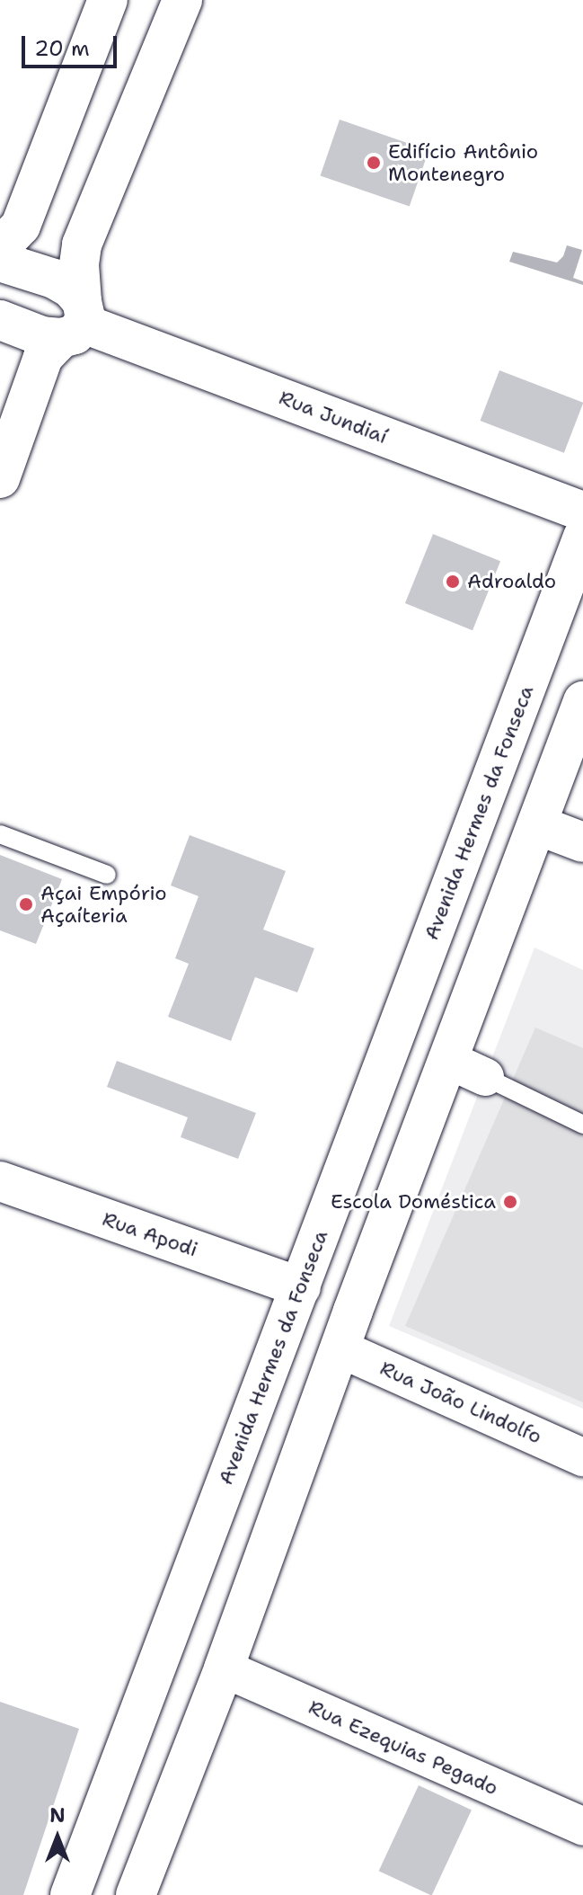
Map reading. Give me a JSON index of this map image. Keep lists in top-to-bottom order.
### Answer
{
  "streets": {
    "main road": ["Rua Jundiaí", "Avenida Hermes da Fonseca", "Rua Apodi"],
    "street": ["Rua João Lindolfo", "Rua Ezequias Pegado"]
  },
  "crossings": [
    ["Avenida Hermes da Fonseca", "Rua Apodi"]
  ],
  "places": [
    "Edifício Antônio Montenegro",
    "Adroaldo",
    "Açai Empório Açaíteria",
    "Escola Doméstica"
  ],
  "scale_bar": "20 m",
  "north": "top"
}
